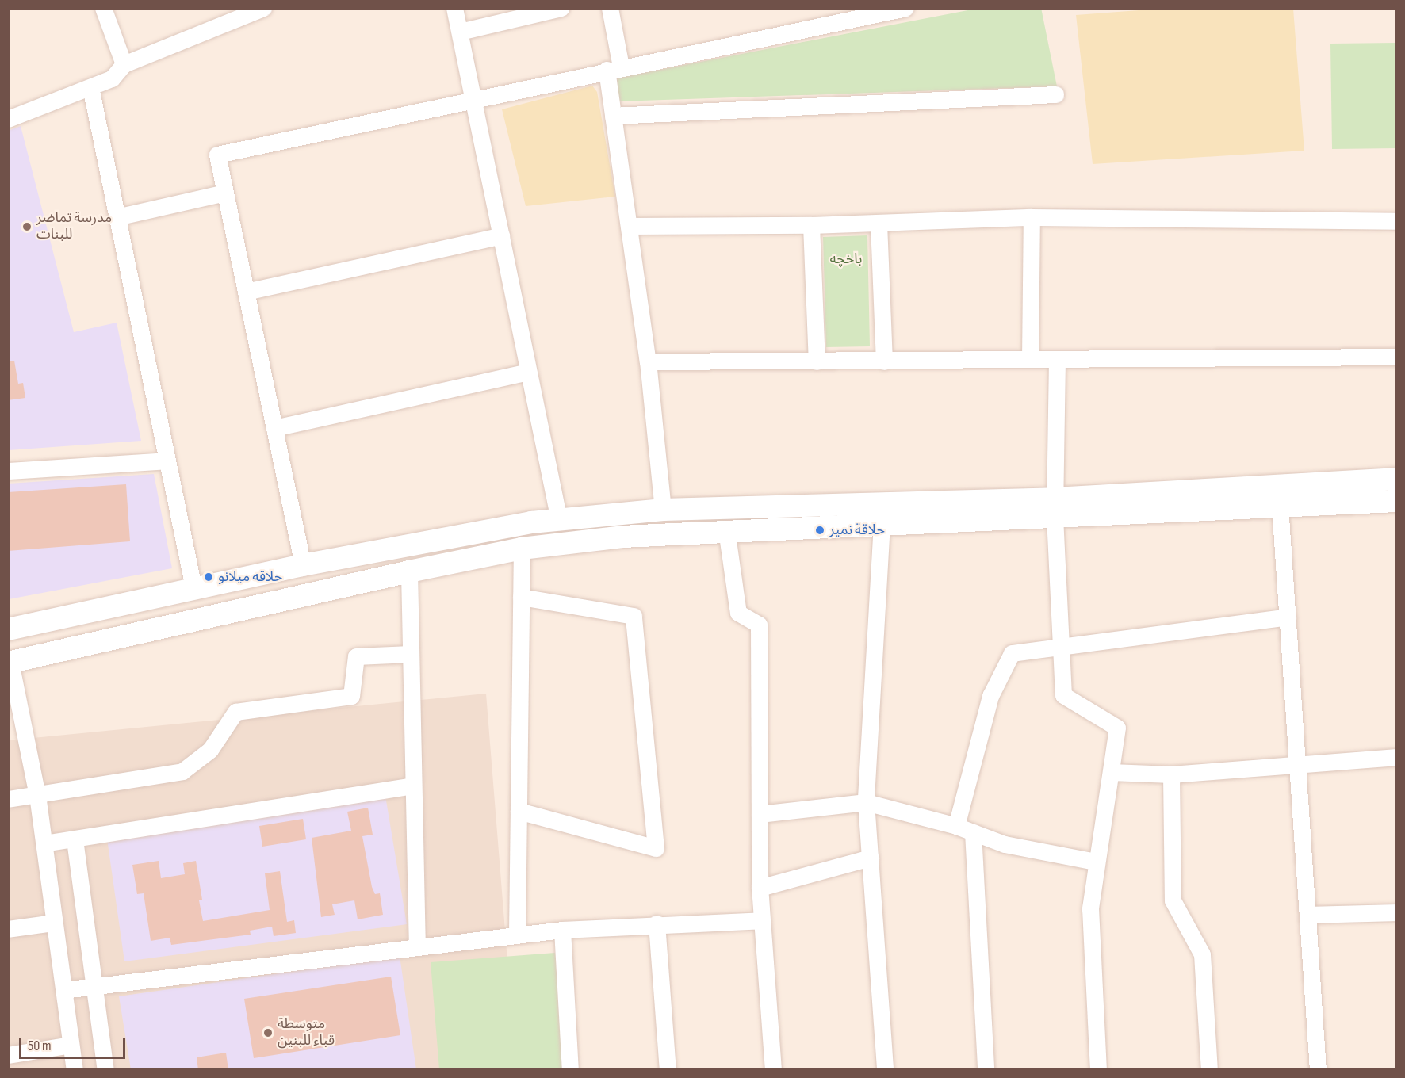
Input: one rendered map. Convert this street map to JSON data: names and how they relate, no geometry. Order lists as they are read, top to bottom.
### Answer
{
  "parks": ["باخچە"],
  "places": [
    "مدرسة تماضر للبنات",
    "حلاقة نمير",
    "حلاقه ميلانو",
    "متوسطة قباء للبنين"
  ],
  "scale_bar": "50 m"
}
